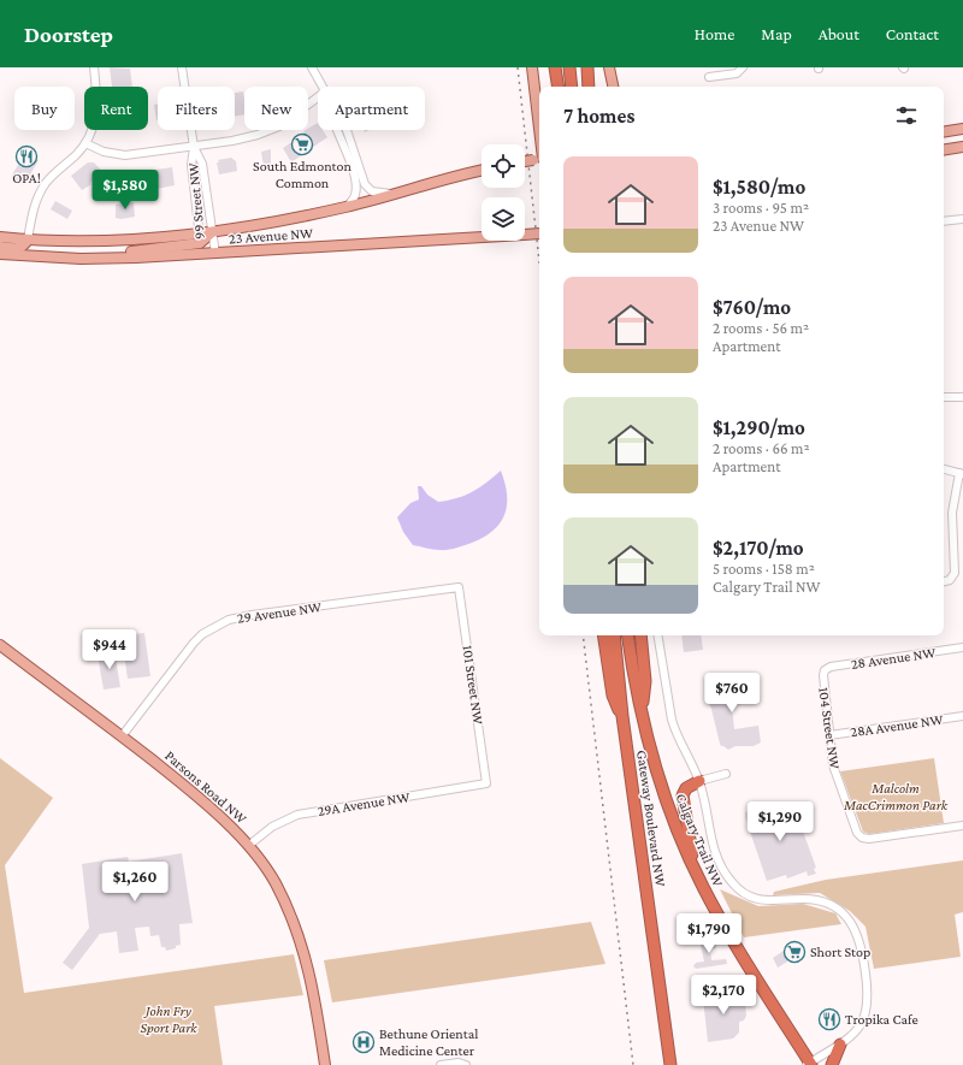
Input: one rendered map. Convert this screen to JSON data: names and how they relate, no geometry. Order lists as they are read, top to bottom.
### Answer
{
  "streets": {
    "highway": ["Gateway Boulevard NW", "Calgary Trail NW"],
    "main road": ["23 Avenue NW", "Parsons Road NW"],
    "street": [
      "99 Street NW",
      "29 Avenue NW",
      "28 Avenue NW",
      "101 Street NW",
      "28A Avenue NW",
      "104 Street NW",
      "29A Avenue NW"
    ]
  },
  "crossings": [
    ["99 Street NW", "23 Avenue NW"],
    ["29 Avenue NW", "101 Street NW"],
    ["29 Avenue NW", "Parsons Road NW"],
    ["28 Avenue NW", "104 Street NW"],
    ["101 Street NW", "29A Avenue NW"],
    ["28A Avenue NW", "104 Street NW"],
    ["Parsons Road NW", "29A Avenue NW"]
  ],
  "parks": ["Malcolm MacCrimmon Park", "John Fry Sport Park"],
  "places": {
    "supermarket": ["South Edmonton Common", "Short Stop"],
    "restaurant": ["OPA!", "Tropika Cafe"],
    "hospital": ["Bethune Oriental Medicine Center"]
  },
  "page": {
    "header": "Doorstep",
    "nav": [
      "Home",
      "Map",
      "About",
      "Contact"
    ],
    "chip": [
      "Buy",
      "Rent",
      "Filters",
      "New",
      "Apartment"
    ],
    "heading": "7 homes",
    "list": [
      {
        "name": "$1,580/mo",
        "note": "3 rooms · 95 m² · 23 Avenue NW"
      },
      {
        "name": "$760/mo",
        "note": "2 rooms · 56 m² · Apartment"
      },
      {
        "name": "$1,290/mo",
        "note": "2 rooms · 66 m² · Apartment"
      },
      {
        "name": "$2,170/mo",
        "note": "5 rooms · 158 m² · Calgary Trail NW"
      }
    ],
    "price": [
      "$1,580",
      "$944",
      "$760",
      "$1,290",
      "$1,260",
      "$1,790",
      "$2,170"
    ]
  }
}
